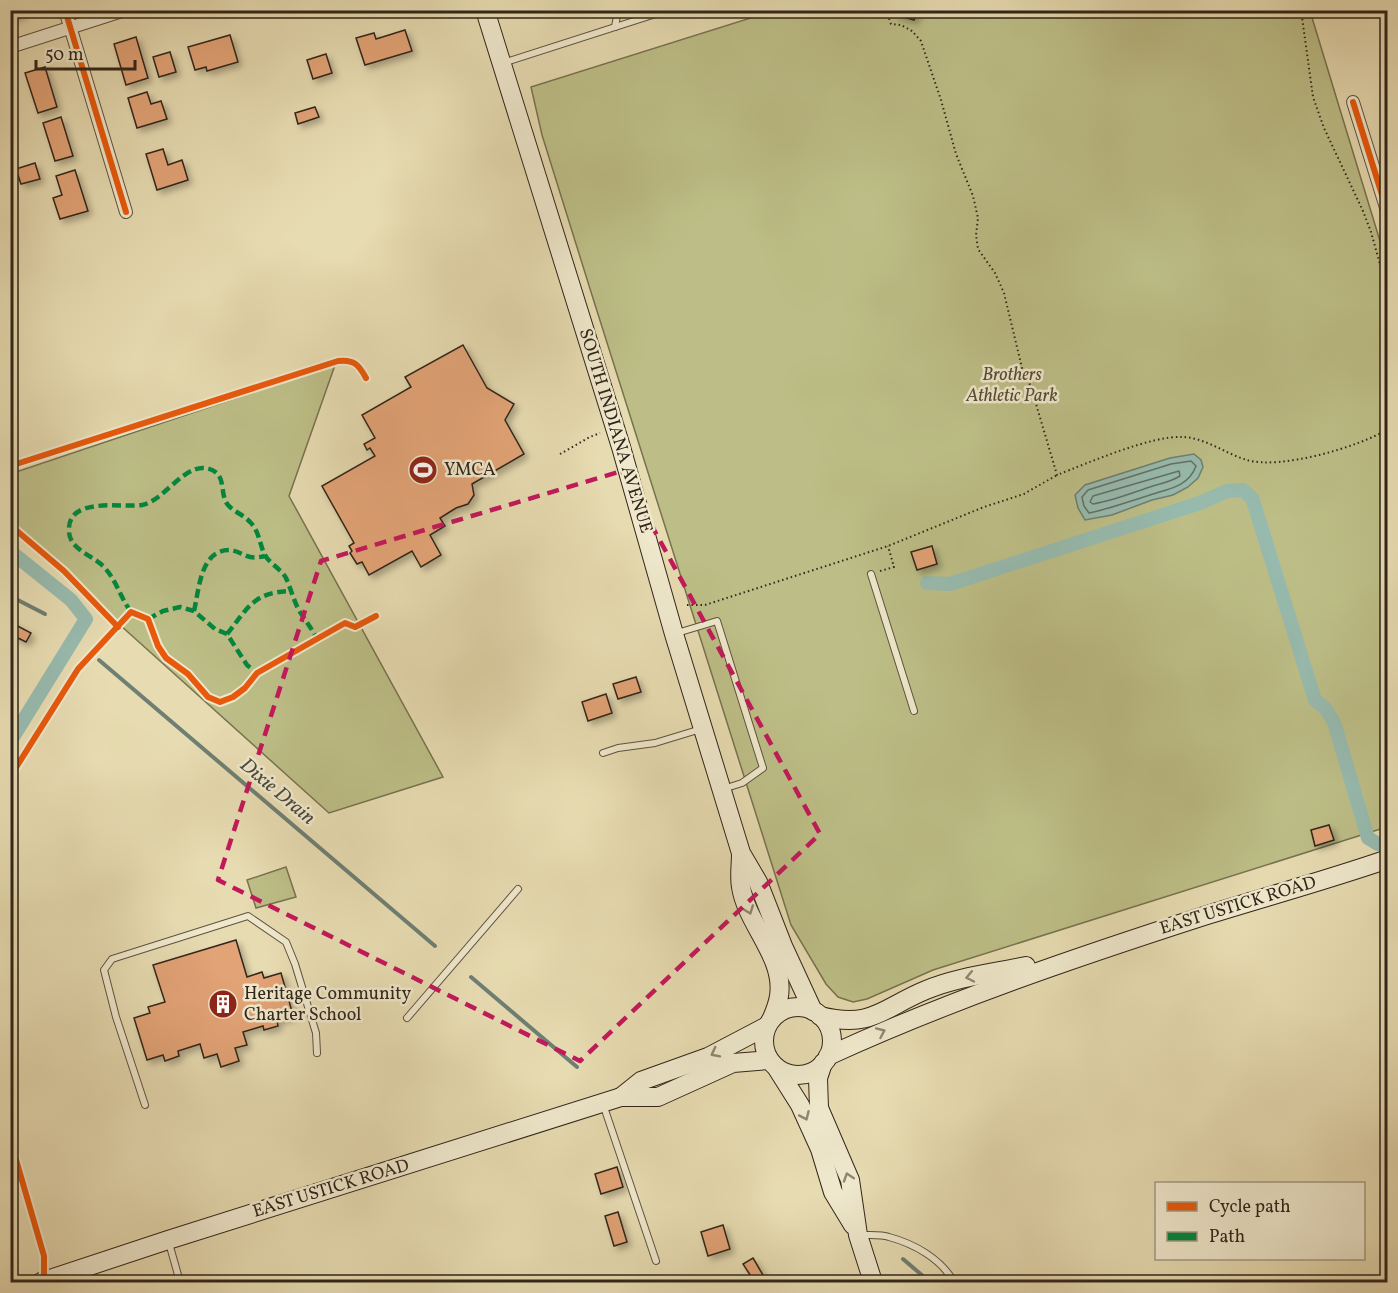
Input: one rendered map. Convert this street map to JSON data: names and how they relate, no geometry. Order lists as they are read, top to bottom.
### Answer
{
  "streets": {
    "main road": ["SOUTH INDIANA AVENUE", "EAST USTICK ROAD"]
  },
  "crossings": [
    ["SOUTH INDIANA AVENUE", "EAST USTICK ROAD"]
  ],
  "water": ["Dixie Drain"],
  "parks": ["Brothers Athletic Park"],
  "places": {
    "sports": ["YMCA"],
    "building": ["Heritage Community Charter School"]
  },
  "legend": ["Cycle path", "Path"],
  "scale_bar": "50 m"
}
